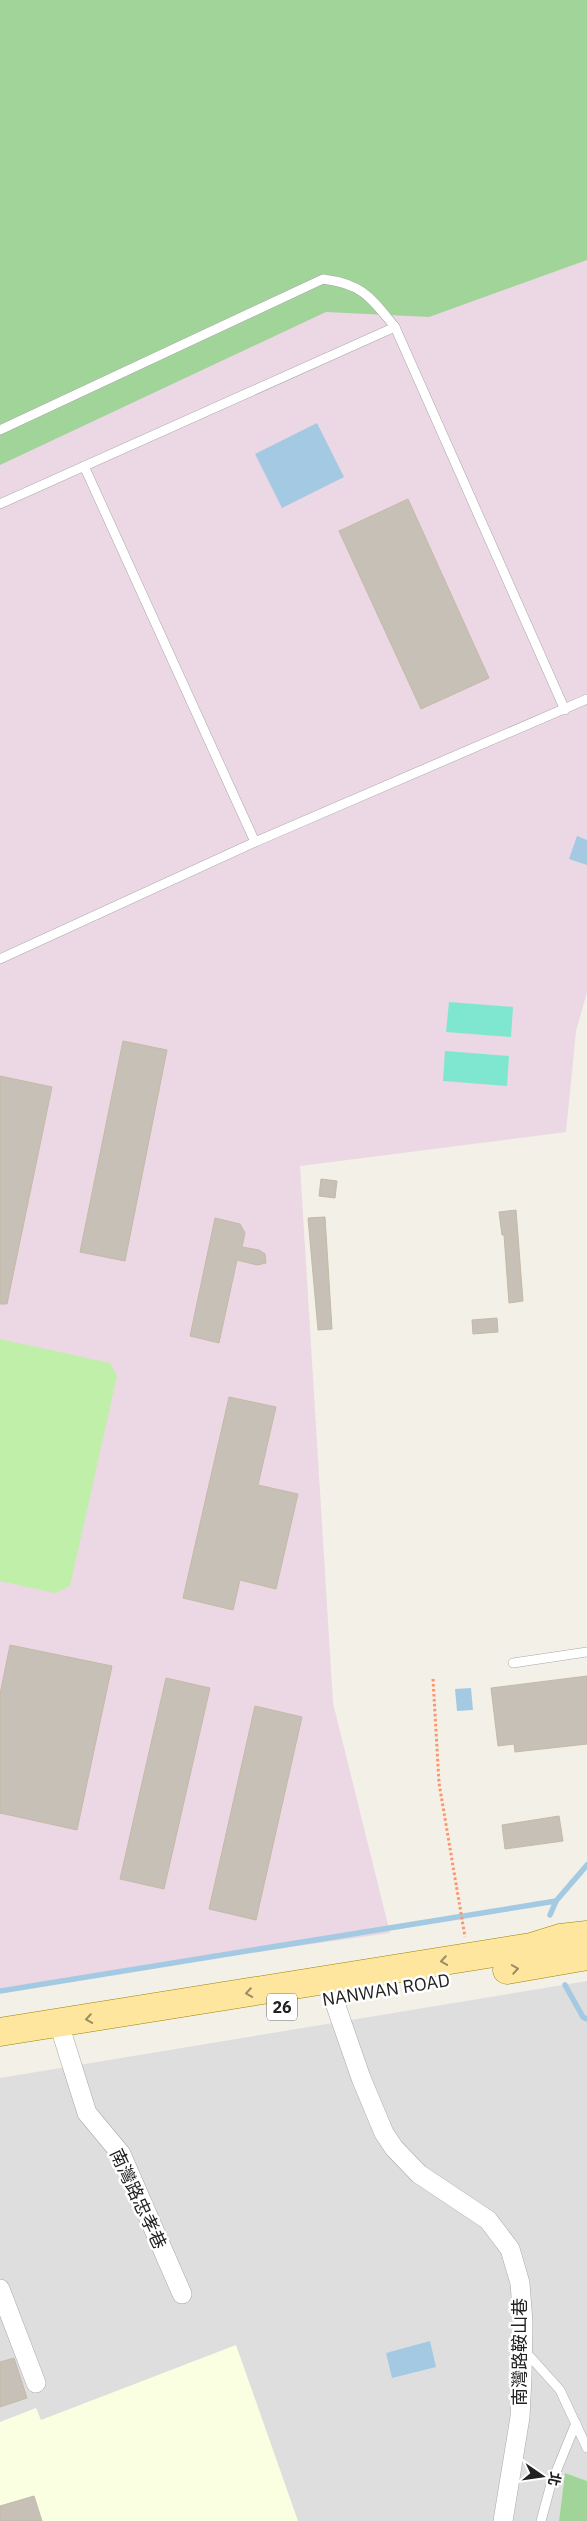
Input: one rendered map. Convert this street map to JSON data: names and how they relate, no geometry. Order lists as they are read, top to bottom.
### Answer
{
  "streets": {
    "main road": ["NANWAN ROAD", "26"],
    "street": ["南灣路忠孝巷", "南灣路鞍山巷"]
  },
  "crossings": [
    ["NANWAN ROAD", "26"],
    ["NANWAN ROAD", "南灣路忠孝巷"],
    ["NANWAN ROAD", "南灣路鞍山巷"]
  ],
  "north": "right"
}
